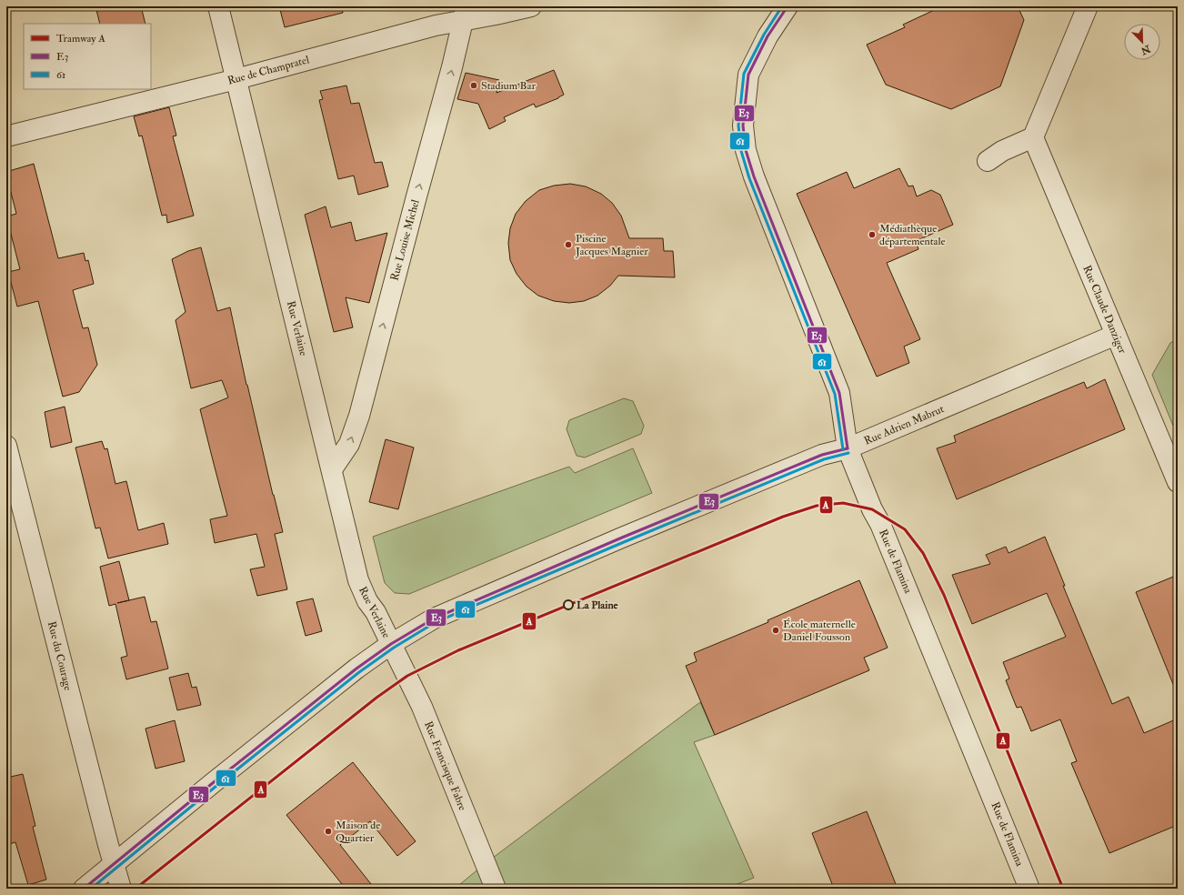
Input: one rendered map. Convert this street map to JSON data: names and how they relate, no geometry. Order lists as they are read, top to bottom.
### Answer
{
  "streets": {
    "street": [
      "Rue de Champratel",
      "Rue Louise Michel",
      "Rue Claude Danziger",
      "Rue Verlaine",
      "Rue Adrien Mabrut",
      "Rue de Flamina",
      "Rue du Courage",
      "Rue Francisque Fabre"
    ]
  },
  "crossings": [
    ["Rue de Champratel", "Rue Louise Michel"],
    ["Rue de Champratel", "Rue Verlaine"],
    ["Rue Louise Michel", "Rue Verlaine"],
    ["Rue Claude Danziger", "Rue Adrien Mabrut"],
    ["Rue Verlaine", "Rue Adrien Mabrut"],
    ["Rue Verlaine", "Rue Francisque Fabre"],
    ["Rue Adrien Mabrut", "Rue de Flamina"],
    ["Rue Adrien Mabrut", "Rue du Courage"],
    ["Rue Adrien Mabrut", "Rue Francisque Fabre"]
  ],
  "one_way": ["Rue Louise Michel"],
  "places": [
    "Stadium Bar",
    "Médiathèque départementale",
    "Piscine Jacques Magnier",
    "La Plaine",
    "École maternelle Daniel Fousson",
    "Maison de Quartier"
  ],
  "lines": ["transit line E3", "transit line 61", "tram line A"],
  "legend": ["Tramway A", "E3", "61"],
  "north": "bottom right"
}
